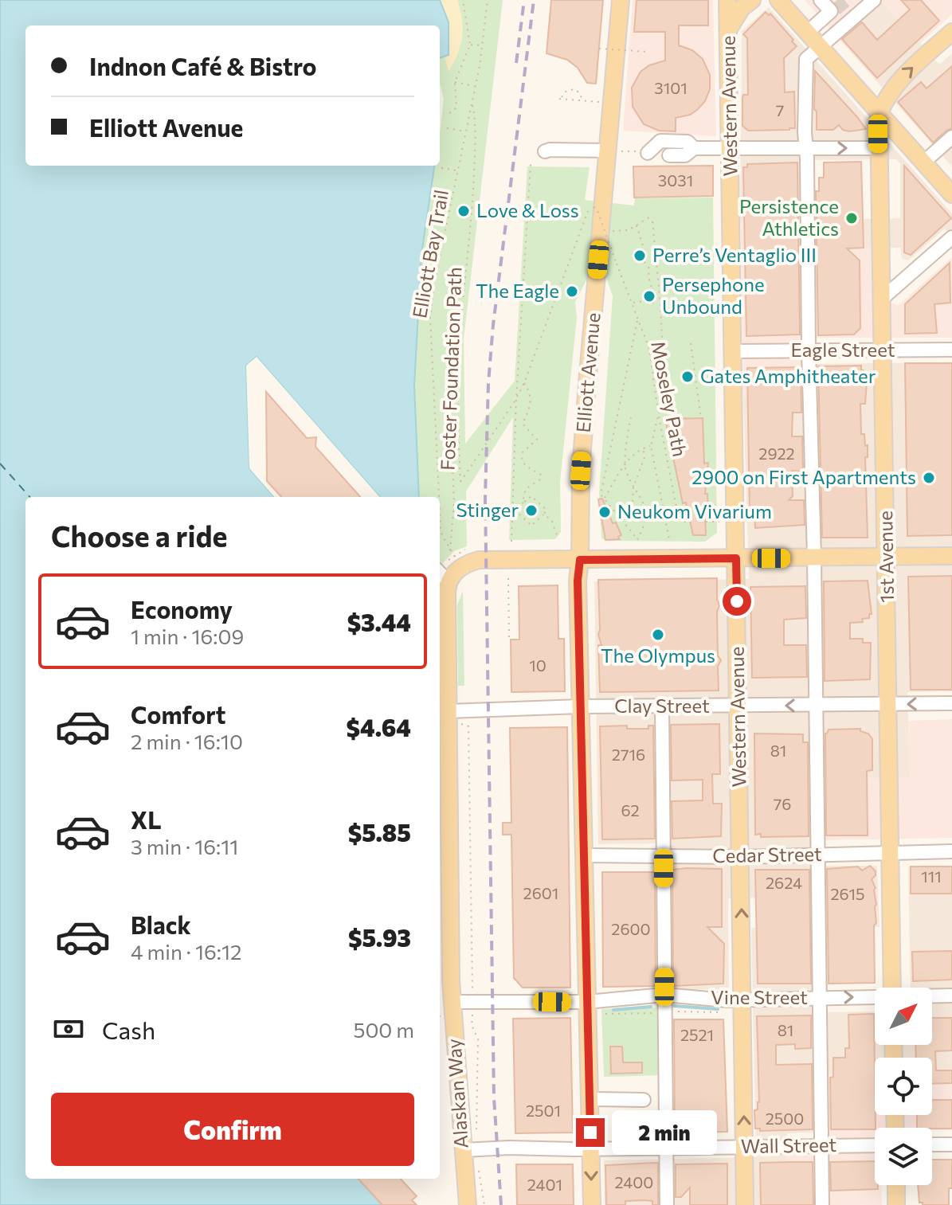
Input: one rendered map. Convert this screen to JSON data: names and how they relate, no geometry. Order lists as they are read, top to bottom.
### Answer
{
  "streets": {
    "main road": [
      "Western Avenue",
      "Elliott Avenue",
      "1st Avenue",
      "Alaskan Way"
    ],
    "street": [
      "Eagle Street",
      "Clay Street",
      "Cedar Street",
      "Vine Street",
      "Wall Street"
    ],
    "path": ["Elliott Bay Trail", "Foster Foundation Path", "Moseley Path"]
  },
  "crossings": [
    ["Western Avenue", "Eagle Street"],
    ["Western Avenue", "Clay Street"],
    ["Western Avenue", "Cedar Street"],
    ["Western Avenue", "Vine Street"],
    ["Western Avenue", "Wall Street"],
    ["Elliott Bay Trail", "Foster Foundation Path"],
    ["Eagle Street", "1st Avenue"],
    ["Elliott Avenue", "Clay Street"],
    ["Elliott Avenue", "Cedar Street"],
    ["Elliott Avenue", "Vine Street"],
    ["Elliott Avenue", "Wall Street"],
    ["1st Avenue", "Clay Street"],
    ["1st Avenue", "Cedar Street"],
    ["Clay Street", "Alaskan Way"],
    ["Vine Street", "Alaskan Way"],
    ["Alaskan Way", "Wall Street"]
  ],
  "places": [
    "Love & Loss",
    "Persistence Athletics",
    "Perre’s Ventaglio III",
    "The Eagle",
    "Persephone Unbound",
    "Gates Amphitheater",
    "2900 on First Apartments",
    "Stinger",
    "Neukom Vivarium",
    "The Olympus"
  ],
  "house_numbers": [
    "3101",
    "7",
    "3031",
    "2922",
    "10",
    "81",
    "2716",
    "76",
    "62",
    "111",
    "2624",
    "2601",
    "2615",
    "2600",
    "81",
    "2521",
    "2501",
    "2500",
    "2400",
    "2401"
  ],
  "north": "top right",
  "page": {
    "banner": ["Indnon Café & Bistro", "Elliott Avenue"],
    "heading": "Choose a ride",
    "list": [
      {
        "name": "Economy",
        "note": "1 min · 16:09",
        "value": "$3.44"
      },
      {
        "name": "Comfort",
        "note": "2 min · 16:10",
        "value": "$4.64"
      },
      {
        "name": "XL",
        "note": "3 min · 16:11",
        "value": "$5.85"
      },
      {
        "name": "Black",
        "note": "4 min · 16:12",
        "value": "$5.93"
      }
    ],
    "pay": ["Cash", "500 m"],
    "buttons": "Confirm",
    "bubble": "2 min"
  }
}
